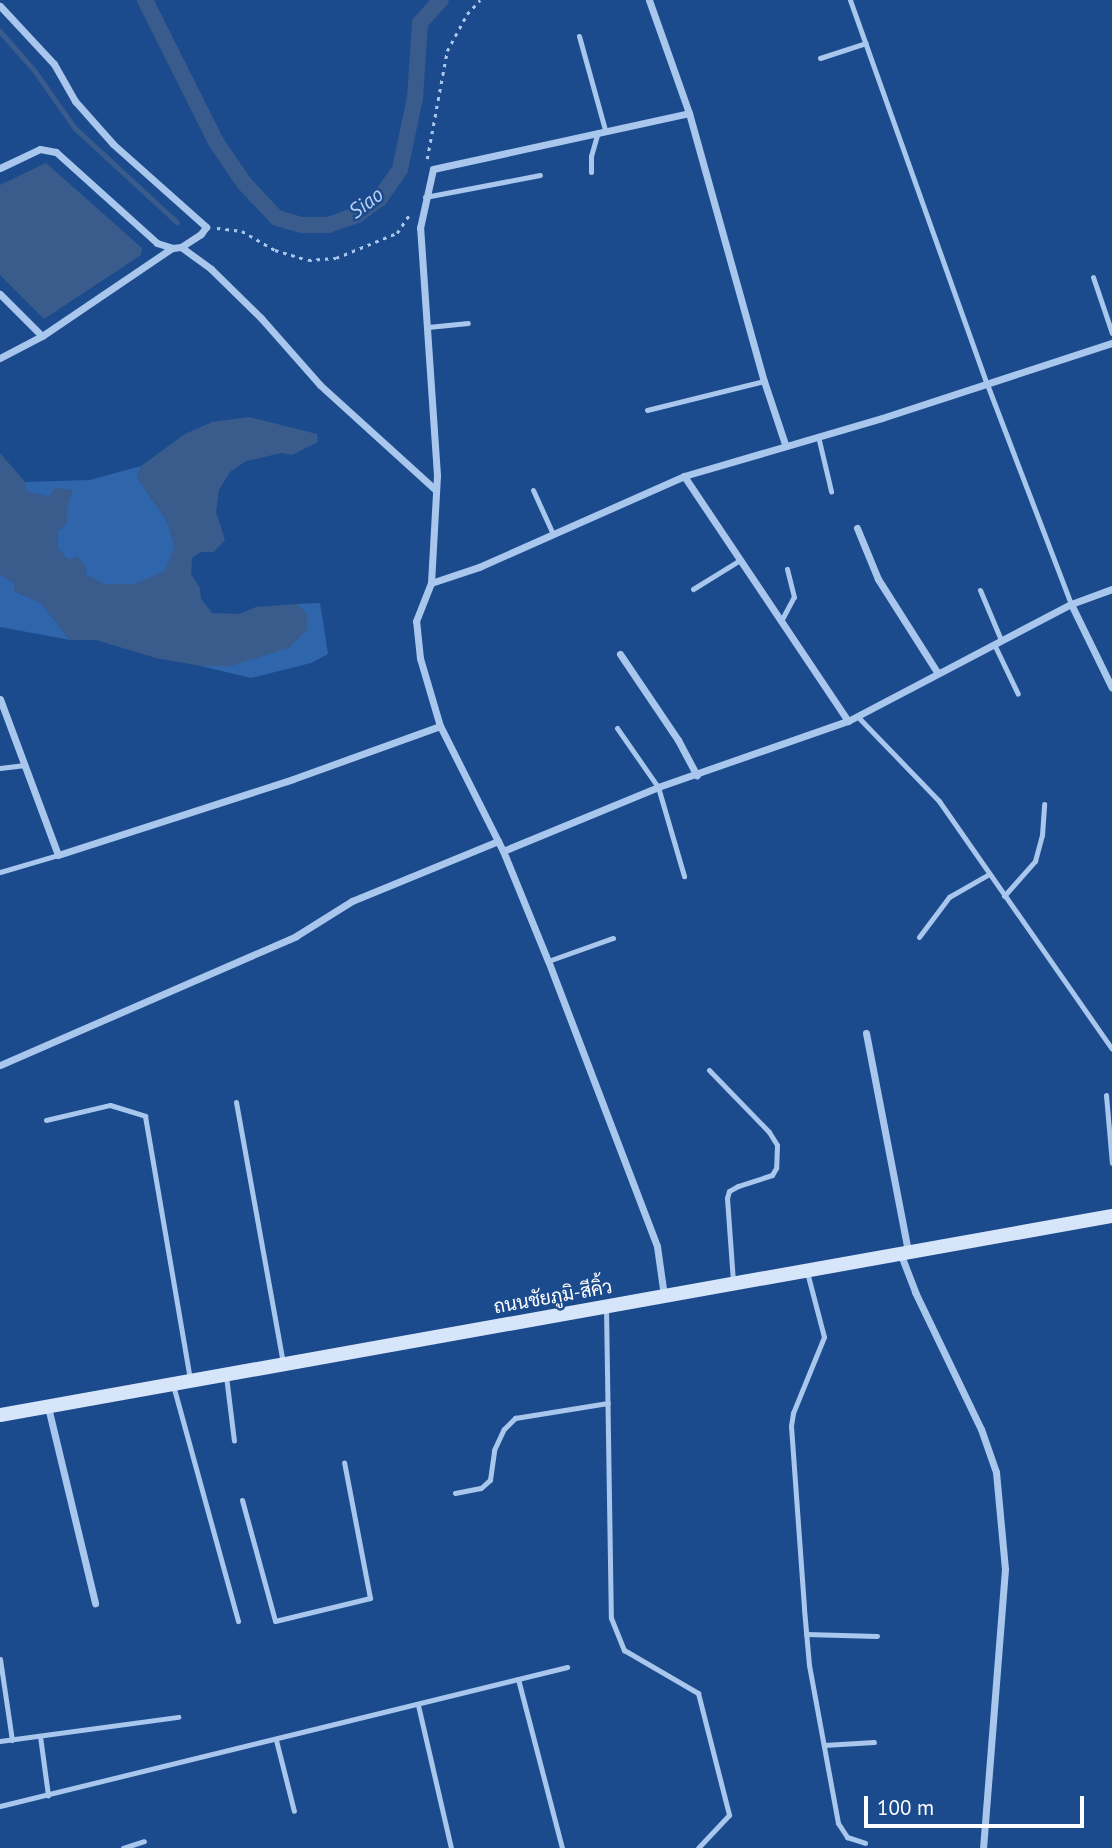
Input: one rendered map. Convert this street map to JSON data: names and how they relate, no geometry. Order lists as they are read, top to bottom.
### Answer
{
  "streets": {
    "main road": ["ถนนชัยภูมิ-สีคิ้ว"]
  },
  "water": ["Siao"],
  "scale_bar": "100 m"
}
